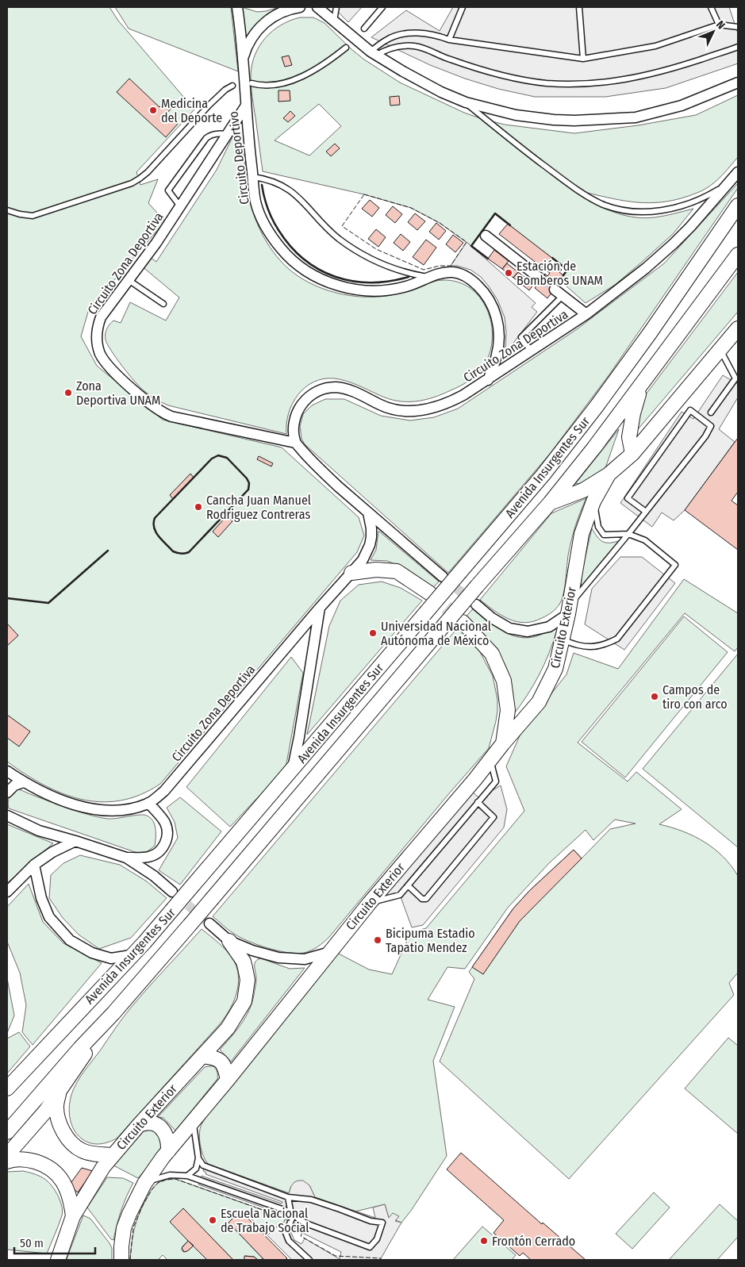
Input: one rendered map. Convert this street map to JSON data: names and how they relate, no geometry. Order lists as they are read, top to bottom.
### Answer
{
  "streets": {
    "main road": ["Avenida Insurgentes Sur", "Circuito Exterior"],
    "street": ["Circuito Deportivo", "Circuito Zona Deportiva"]
  },
  "crossings": [
    ["Circuito Deportivo", "Circuito Zona Deportiva"]
  ],
  "places": [
    "Medicina del Deporte",
    "Estación de Bomberos UNAM",
    "Zona Deportiva UNAM",
    "Cancha Juan Manuel Rodriguez Contreras",
    "Universidad Nacional Autónoma de México",
    "Campos de tiro con arco",
    "Bicipuma Estadio Tapatio Mendez",
    "Escuela Nacional de Trabajo Social",
    "Frontón Cerrado"
  ],
  "scale_bar": "50 m",
  "north": "top right"
}
